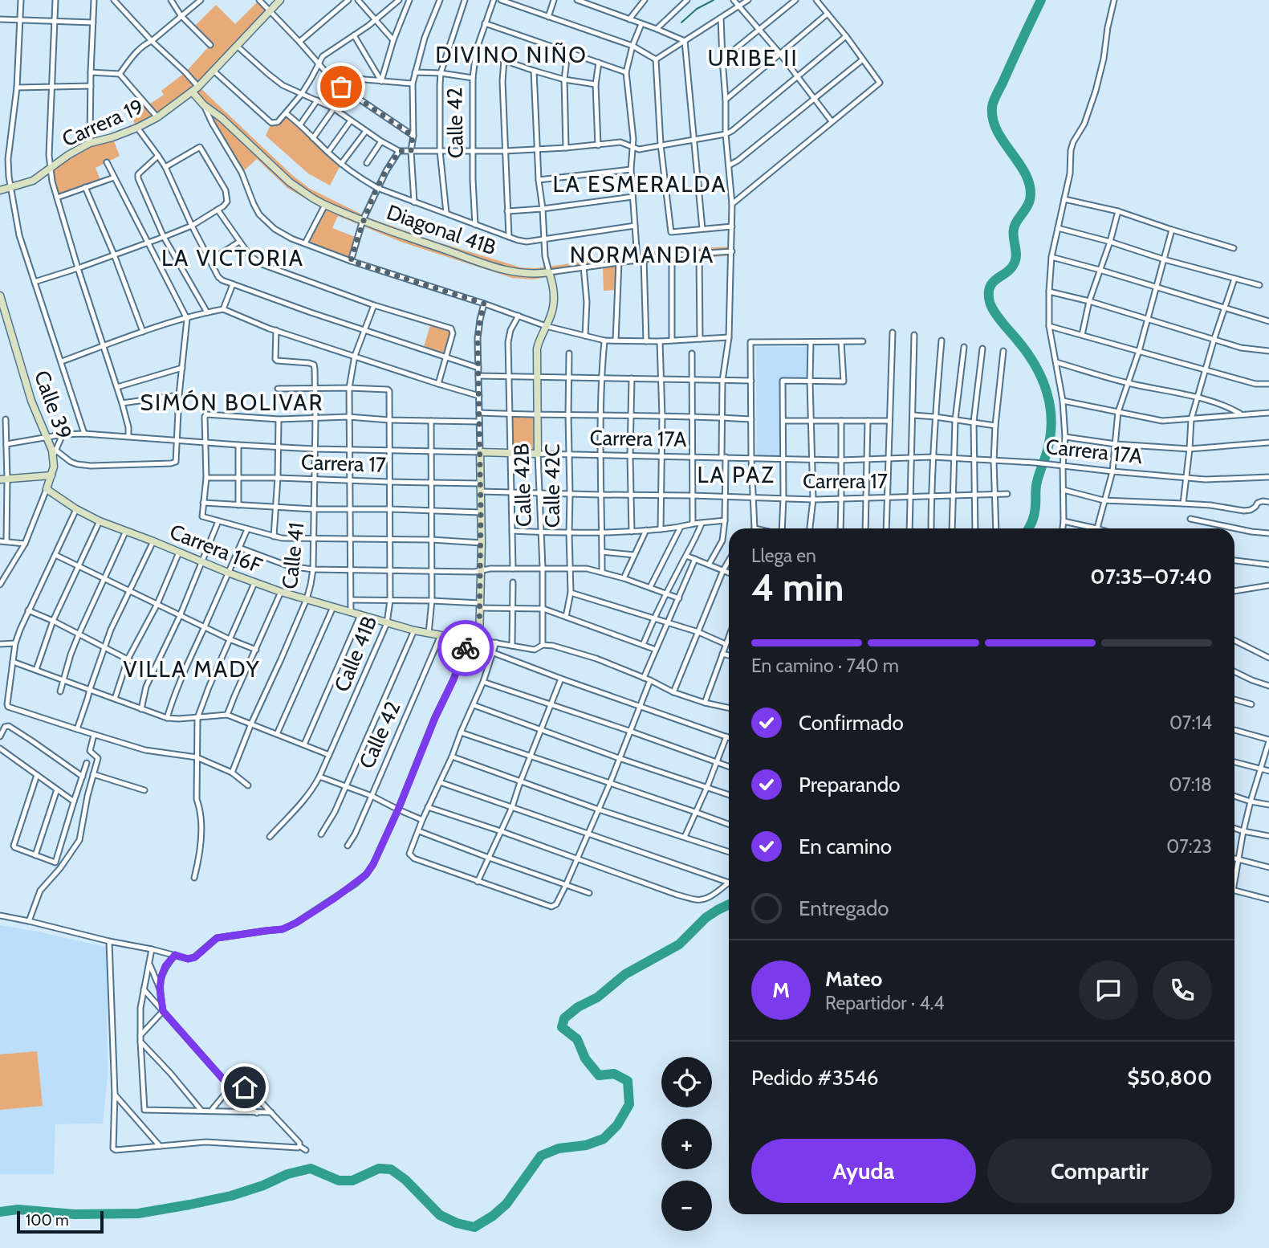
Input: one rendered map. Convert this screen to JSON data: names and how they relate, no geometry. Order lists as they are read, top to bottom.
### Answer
{
  "streets": {
    "street": [
      "Carrera 19",
      "Calle 42",
      "Diagonal 41B",
      "Calle 39",
      "Carrera 17A",
      "Carrera 17",
      "Calle 42B",
      "Calle 42C",
      "Carrera 16F",
      "Calle 41",
      "Calle 41B"
    ]
  },
  "crossings": [
    ["Carrera 19", "Calle 42"],
    ["Calle 42", "Carrera 16F"],
    ["Calle 39", "Carrera 17A"],
    ["Calle 39", "Carrera 16F"],
    ["Carrera 17A", "Calle 42B"],
    ["Carrera 17A", "Calle 42C"],
    ["Carrera 17A", "Calle 41"],
    ["Carrera 17A", "Calle 41B"],
    ["Carrera 17", "Calle 42B"],
    ["Carrera 17", "Calle 42C"],
    ["Carrera 17", "Calle 41"],
    ["Carrera 17", "Calle 41B"],
    ["Carrera 16F", "Calle 41"],
    ["Carrera 16F", "Calle 41B"]
  ],
  "districts": [
    "DIVINO NIÑO",
    "URIBE II",
    "LA ESMERALDA",
    "NORMANDIA",
    "LA VICTORIA",
    "SIMÓN BOLIVAR",
    "LA PAZ",
    "VILLA MADY"
  ],
  "scale_bar": "100 m",
  "page": {
    "heading": ["4 min", "Llega en", "07:35–07:40"],
    "panel": [
      "Mateo",
      "Repartidor · 4.4",
      "Pedido #3546",
      "$50,800"
    ],
    "bar": "En camino · 740 m",
    "list": [
      ["Confirmado", "07:14"],
      ["Preparando", "07:18"],
      ["En camino", "07:23"],
      "Entregado"
    ],
    "round": "M",
    "map_buttons": ["+", "−"],
    "buttons": ["Ayuda", "Compartir"],
    "scale": "100 m"
  }
}
